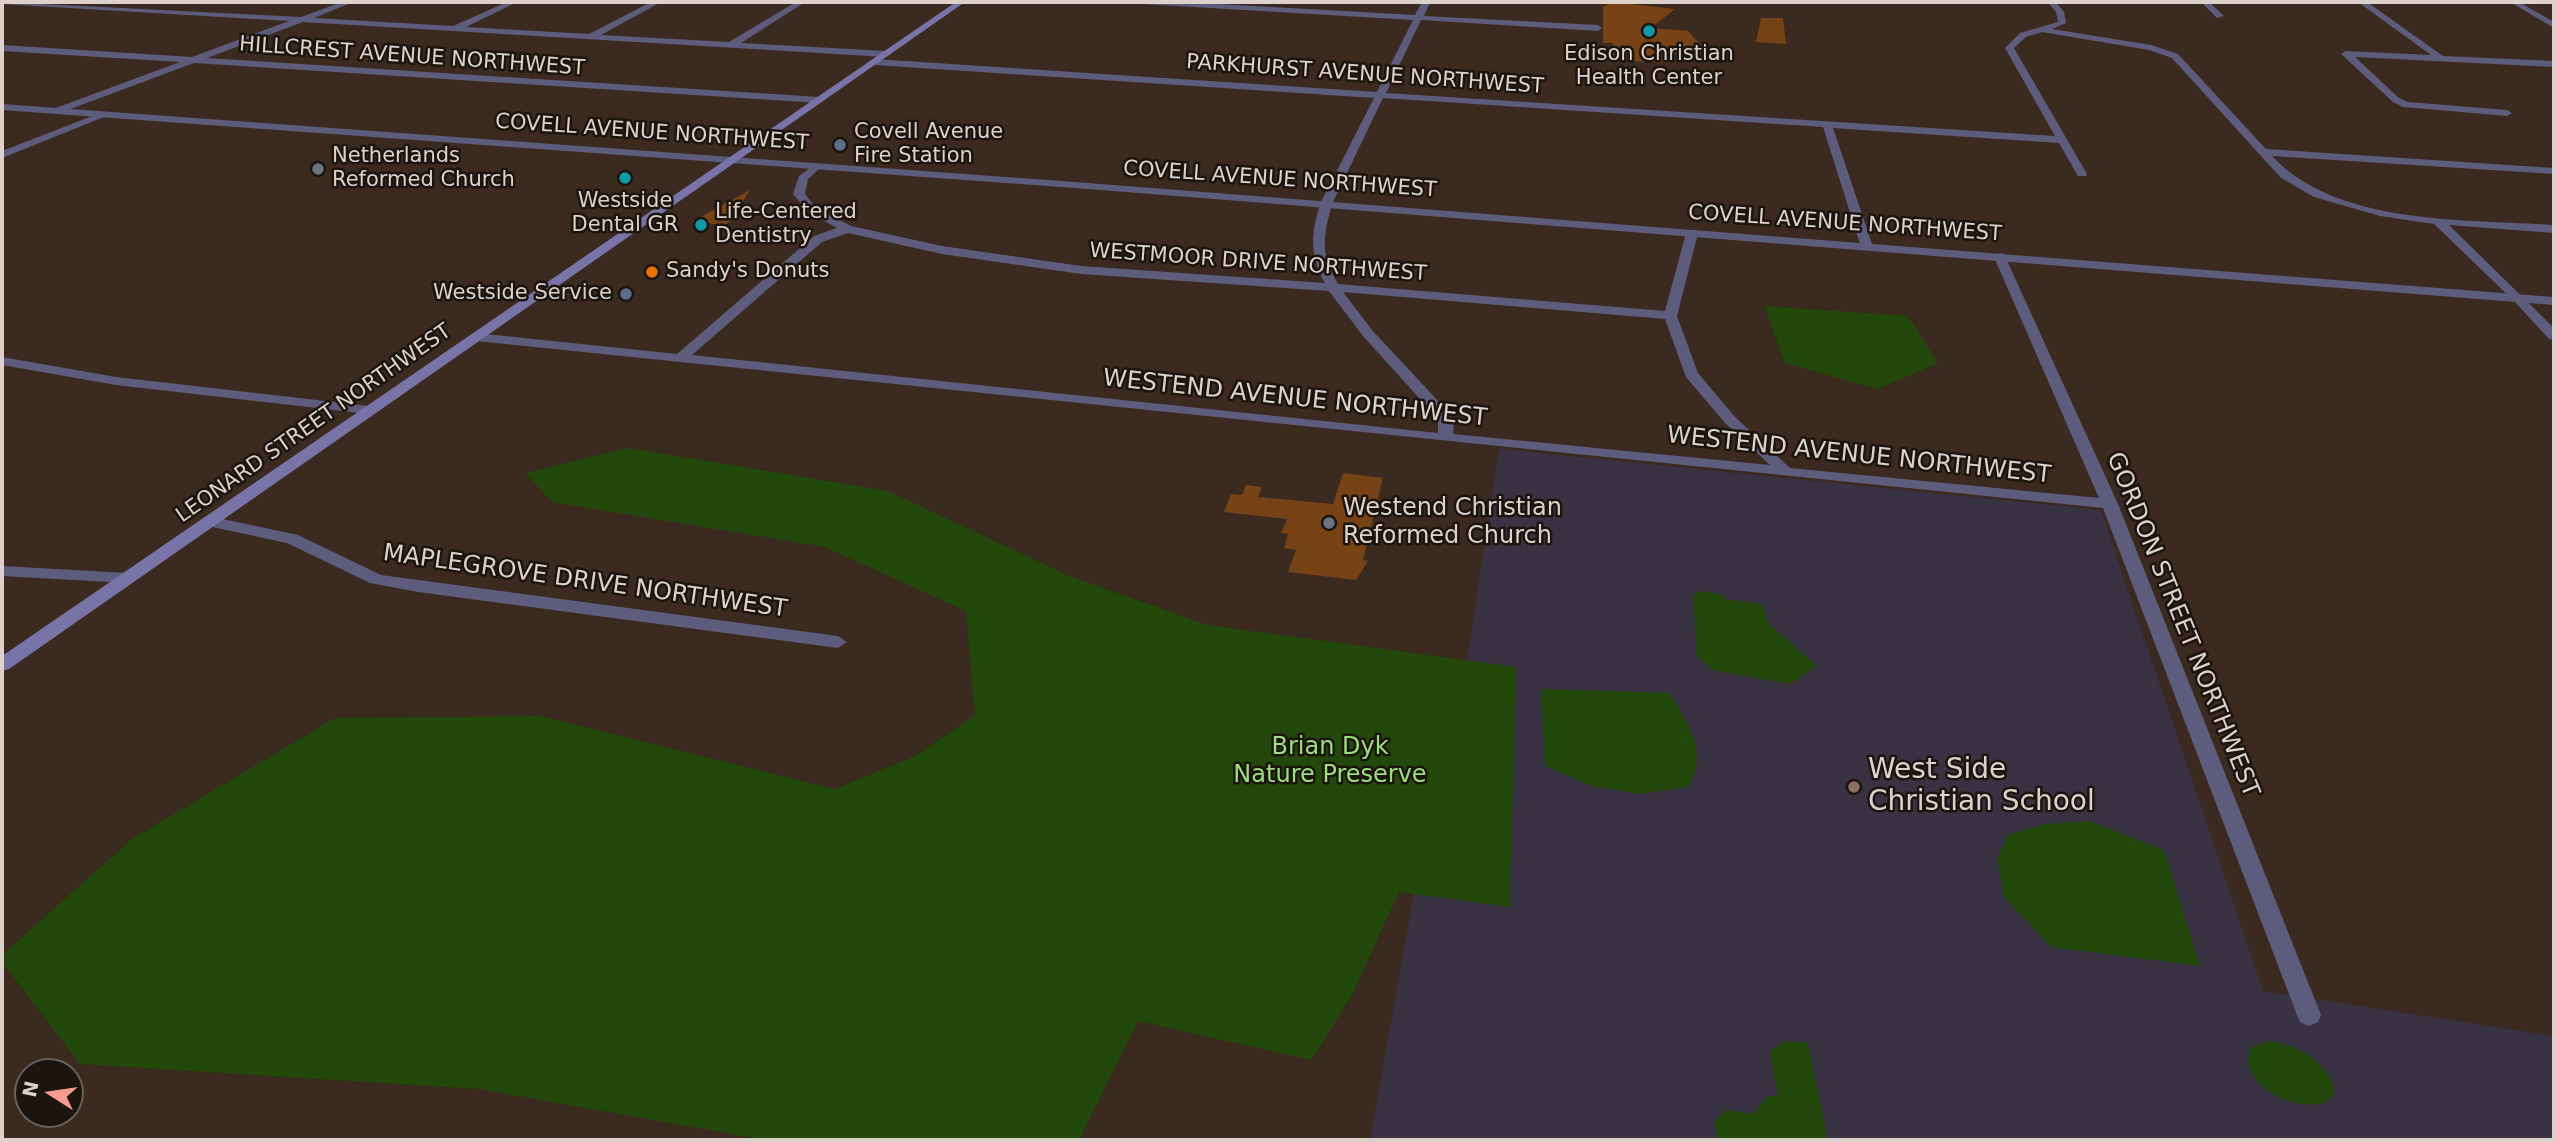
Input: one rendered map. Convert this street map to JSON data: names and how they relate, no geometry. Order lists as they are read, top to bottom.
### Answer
{
  "streets": {
    "main road": ["LEONARD STREET NORTHWEST"],
    "street": [
      "HILLCREST AVENUE NORTHWEST",
      "PARKHURST AVENUE NORTHWEST",
      "COVELL AVENUE NORTHWEST",
      "WESTMOOR DRIVE NORTHWEST",
      "WESTEND AVENUE NORTHWEST",
      "MAPLEGROVE DRIVE NORTHWEST",
      "GORDON STREET NORTHWEST"
    ]
  },
  "crossings": [
    ["HILLCREST AVENUE NORTHWEST", "LEONARD STREET NORTHWEST"],
    ["PARKHURST AVENUE NORTHWEST", "LEONARD STREET NORTHWEST"],
    ["COVELL AVENUE NORTHWEST", "WESTMOOR DRIVE NORTHWEST"],
    ["COVELL AVENUE NORTHWEST", "LEONARD STREET NORTHWEST"],
    ["COVELL AVENUE NORTHWEST", "GORDON STREET NORTHWEST"],
    ["WESTEND AVENUE NORTHWEST", "LEONARD STREET NORTHWEST"],
    ["WESTEND AVENUE NORTHWEST", "GORDON STREET NORTHWEST"],
    ["LEONARD STREET NORTHWEST", "MAPLEGROVE DRIVE NORTHWEST"]
  ],
  "parks": ["Brian Dyk Nature Preserve"],
  "places": [
    "Edison Christian Health Center",
    "Covell Avenue Fire Station",
    "Netherlands Reformed Church",
    "Westside Dental GR",
    "Life-Centered Dentistry",
    "Sandy's Donuts",
    "Westside Service",
    "Westend Christian Reformed Church",
    "West Side Christian School"
  ],
  "north": "left"
}
